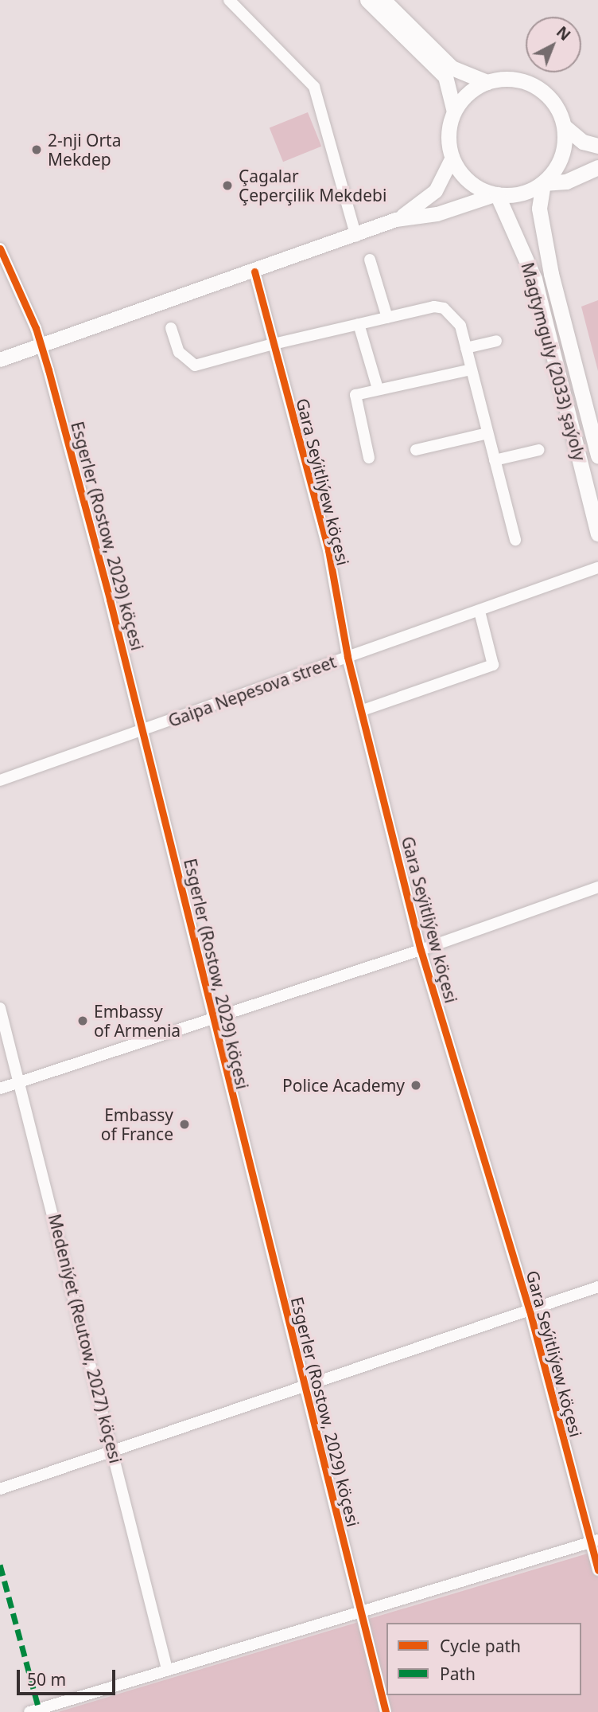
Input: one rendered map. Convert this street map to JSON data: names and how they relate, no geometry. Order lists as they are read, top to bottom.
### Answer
{
  "streets": {
    "main road": ["Magtymguly (2033) şaýoly"],
    "street": [
      "Gara Seýitliýew köçesi",
      "Esgerler (Rostow, 2029) köçesi",
      "Gaipa Nepesova street",
      "Medeniýet (Reutow, 2027) köçesi"
    ]
  },
  "crossings": [
    ["Gara Seýitliýew köçesi", "Gaipa Nepesova street"],
    ["Esgerler (Rostow, 2029) köçesi", "Gaipa Nepesova street"]
  ],
  "places": [
    "2-nji Orta Mekdep",
    "Çagalar Çeperçilik Mekdebi",
    "Embassy of Armenia",
    "Police Academy",
    "Embassy of France"
  ],
  "legend": ["Cycle path", "Path"],
  "scale_bar": "50 m",
  "north": "top right"
}
